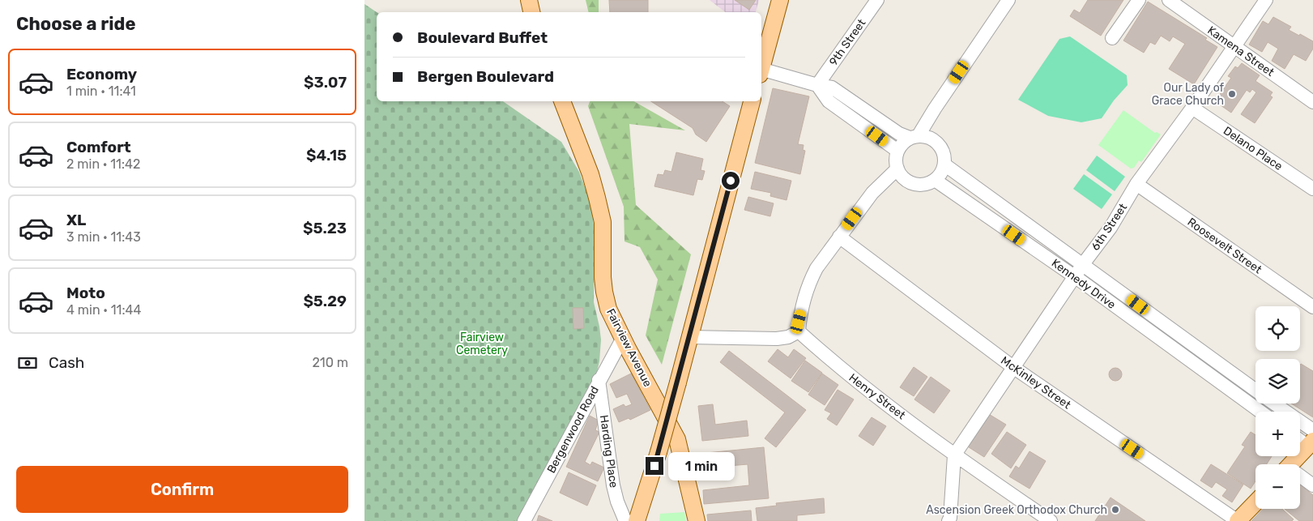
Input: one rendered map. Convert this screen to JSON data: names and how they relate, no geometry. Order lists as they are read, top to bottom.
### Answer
{
  "streets": {
    "main road": ["Fairview Avenue"],
    "street": [
      "9th Street",
      "Kamena Street",
      "Delano Place",
      "6th Street",
      "Roosevelt Street",
      "Kennedy Drive",
      "McKinley Street",
      "Henry Street",
      "Bergenwood Road",
      "Harding Place"
    ]
  },
  "crossings": [
    ["Kamena Street", "6th Street"],
    ["Delano Place", "6th Street"],
    ["6th Street", "Roosevelt Street"],
    ["6th Street", "Kennedy Drive"],
    ["6th Street", "McKinley Street"],
    ["6th Street", "Henry Street"],
    ["Fairview Avenue", "Bergenwood Road"],
    ["Bergenwood Road", "Harding Place"]
  ],
  "parks": ["Fairview Cemetery"],
  "places": ["Our Lady of Grace Church", "Ascension Greek Orthodox Church"],
  "page": {
    "heading": "Choose a ride",
    "banner": ["Boulevard Buffet", "Bergen Boulevard"],
    "list": [
      {
        "name": "Economy",
        "note": "1 min · 11:41",
        "value": "$3.07"
      },
      {
        "name": "Comfort",
        "note": "2 min · 11:42",
        "value": "$4.15"
      },
      {
        "name": "XL",
        "note": "3 min · 11:43",
        "value": "$5.23"
      },
      {
        "name": "Moto",
        "note": "4 min · 11:44",
        "value": "$5.29"
      }
    ],
    "map_buttons": ["+", "−"],
    "pay": ["Cash", "210 m"],
    "bubble": "1 min",
    "buttons": "Confirm"
  }
}
